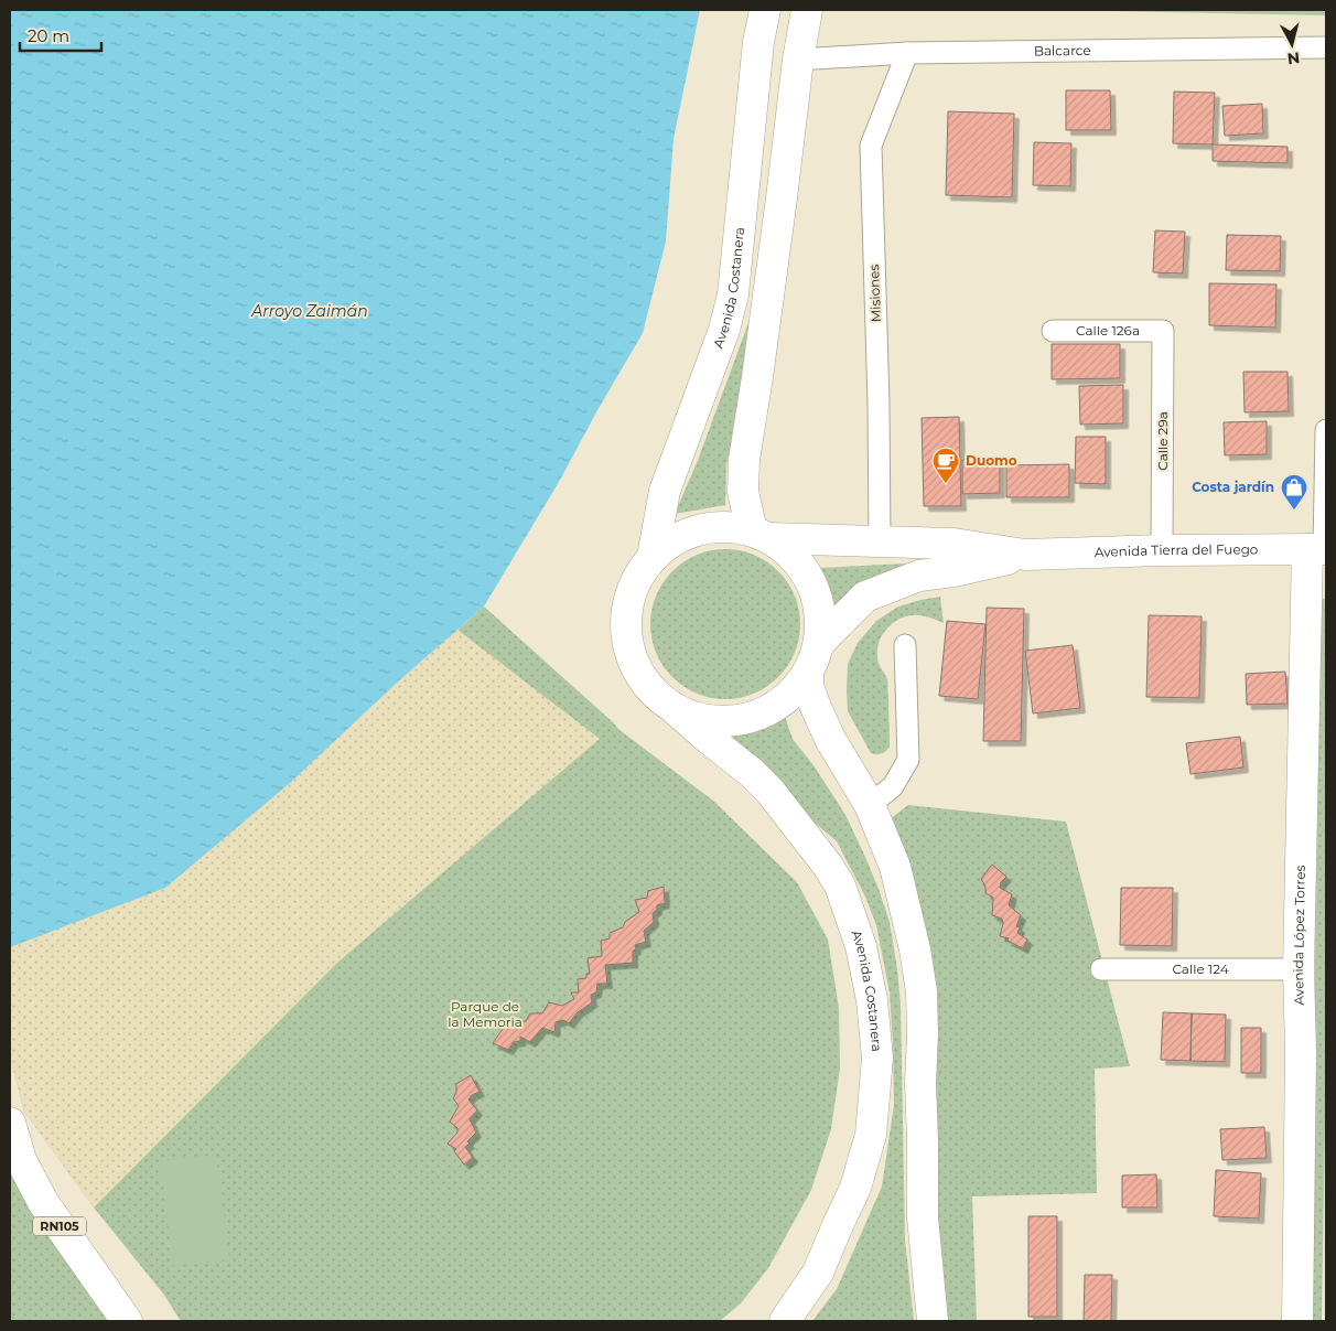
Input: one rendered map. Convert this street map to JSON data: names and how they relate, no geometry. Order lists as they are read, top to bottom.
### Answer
{
  "streets": {
    "main road": [
      "Avenida Costanera",
      "Avenida Tierra del Fuego",
      "Avenida López Torres",
      "RN105"
    ],
    "street": [
      "Balcarce",
      "Misiones",
      "Calle 126a",
      "Calle 29a",
      "Calle 124"
    ]
  },
  "crossings": [
    ["Balcarce", "Misiones"],
    ["Avenida Costanera", "Avenida Tierra del Fuego"],
    ["Misiones", "Avenida Tierra del Fuego"],
    ["Calle 126a", "Calle 29a"],
    ["Calle 29a", "Avenida Tierra del Fuego"],
    ["Avenida Tierra del Fuego", "Avenida López Torres"],
    ["Avenida López Torres", "Calle 124"]
  ],
  "water": ["Arroyo Zaimán"],
  "parks": ["Parque de la Memoria"],
  "places": {
    "cafe": ["Duomo"],
    "shop": ["Costa jardín"]
  },
  "scale_bar": "20 m",
  "north": "bottom"
}
